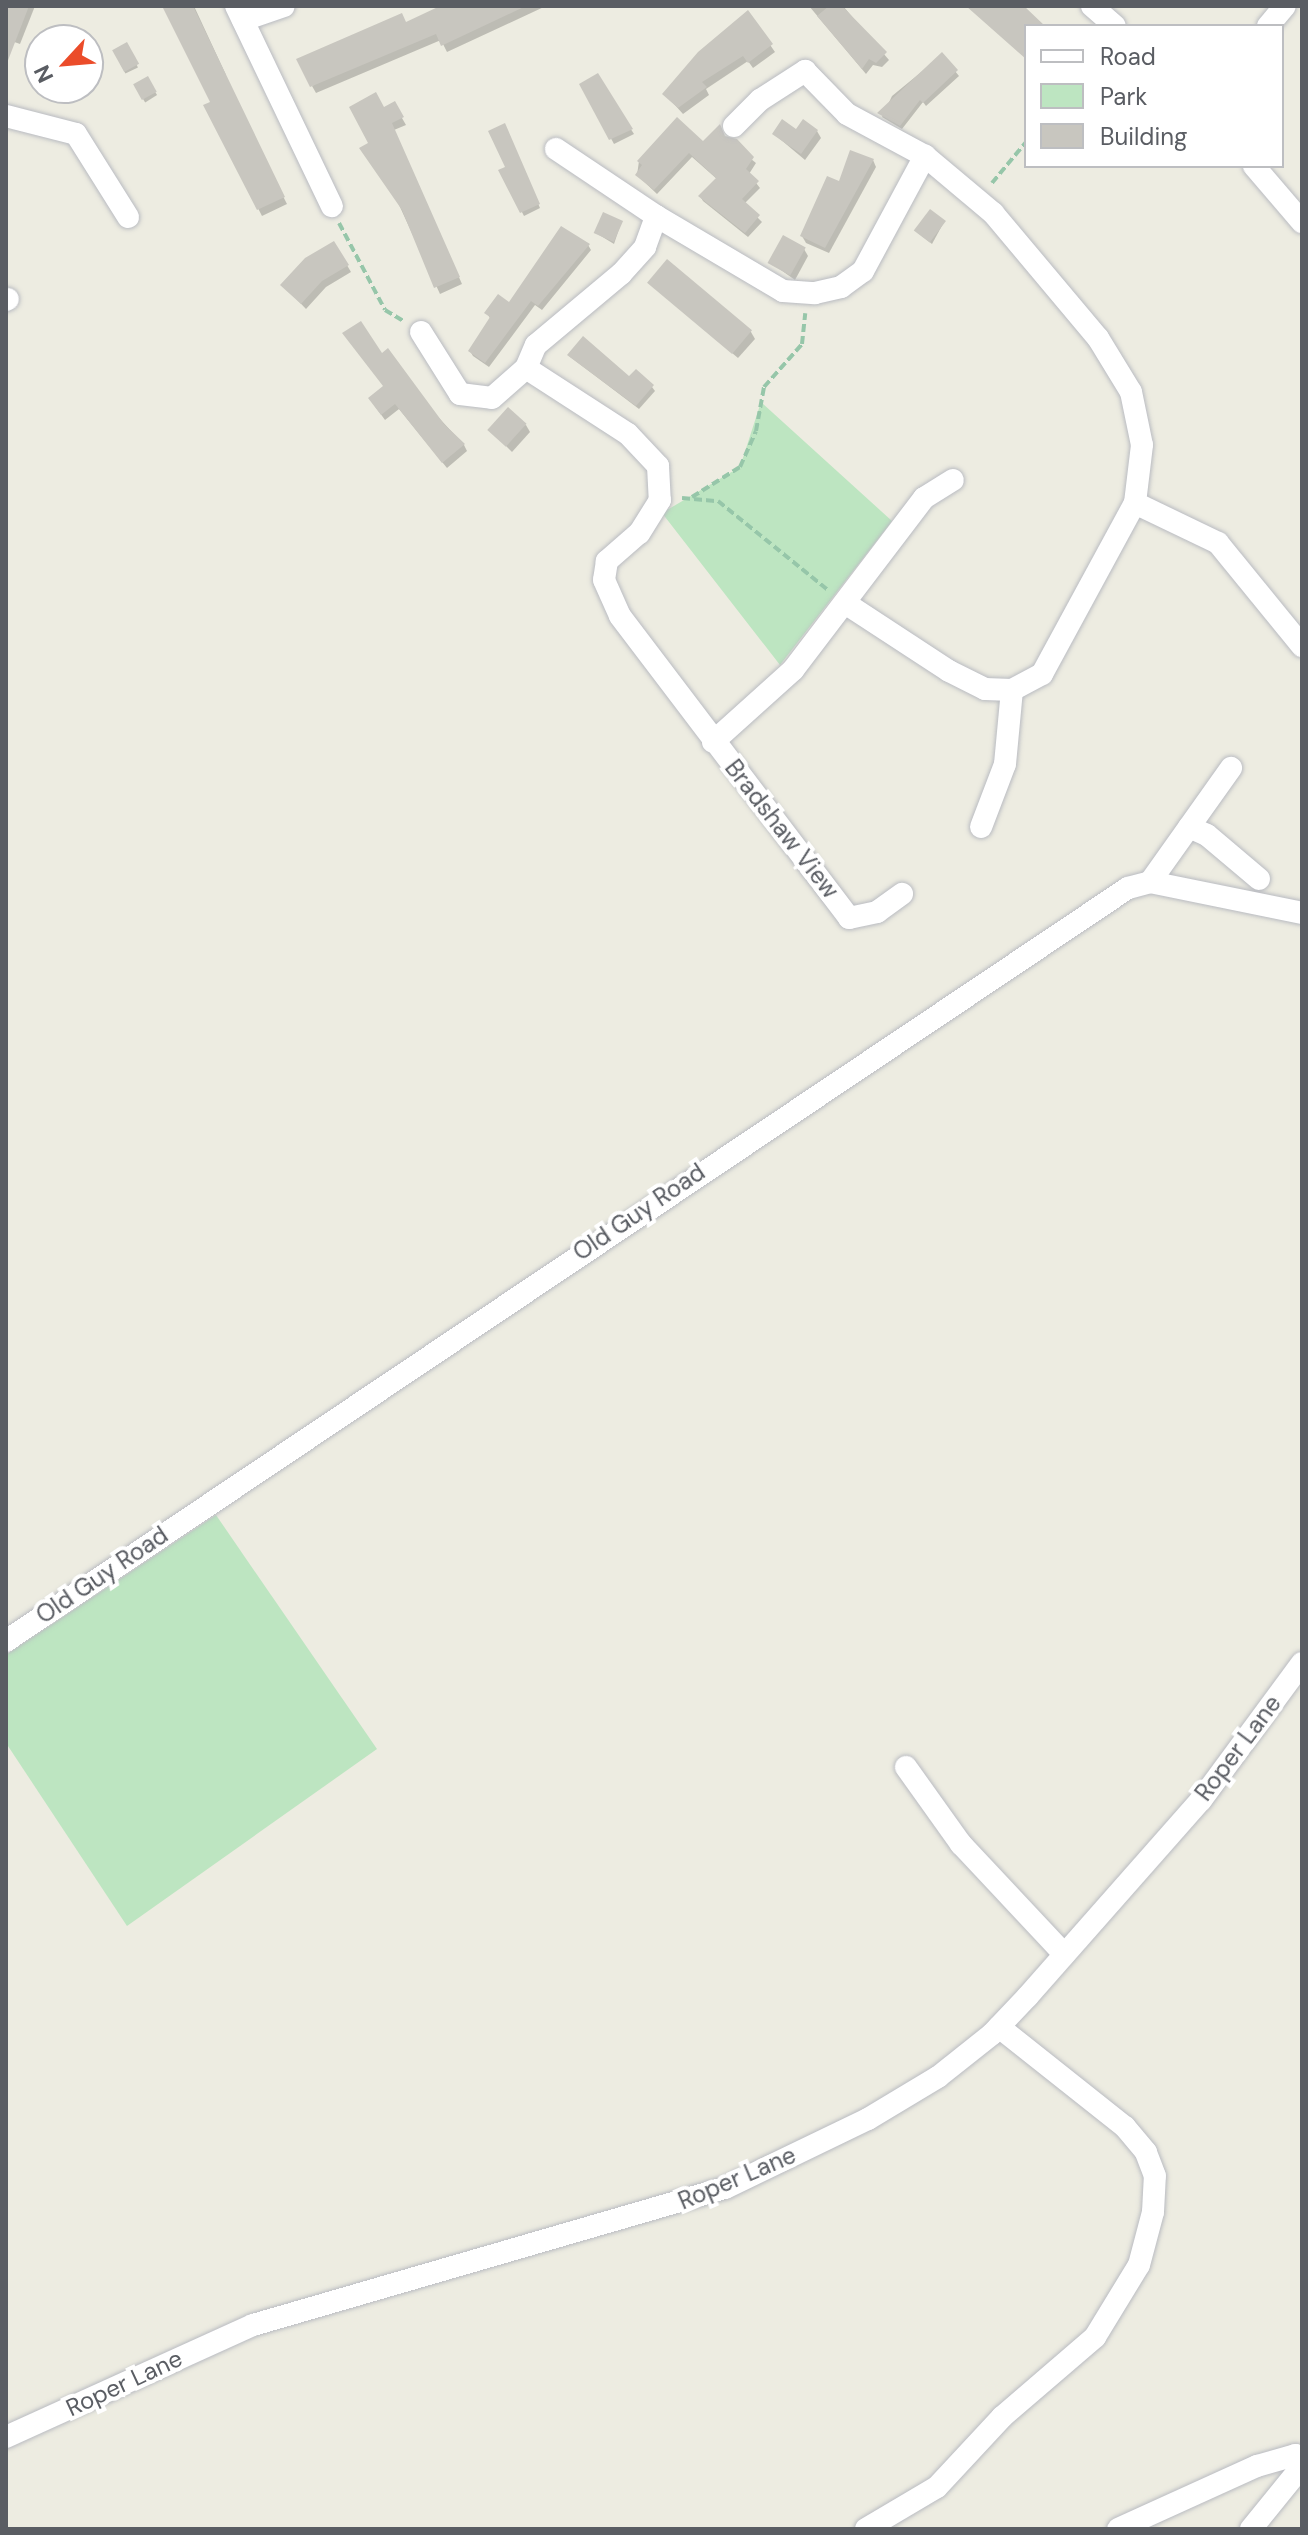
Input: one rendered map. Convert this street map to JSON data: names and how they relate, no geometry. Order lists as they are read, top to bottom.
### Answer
{
  "streets": {
    "street": ["Bradshaw View", "Old Guy Road", "Roper Lane"]
  },
  "legend": ["Road", "Park", "Building"],
  "north": "bottom left"
}
